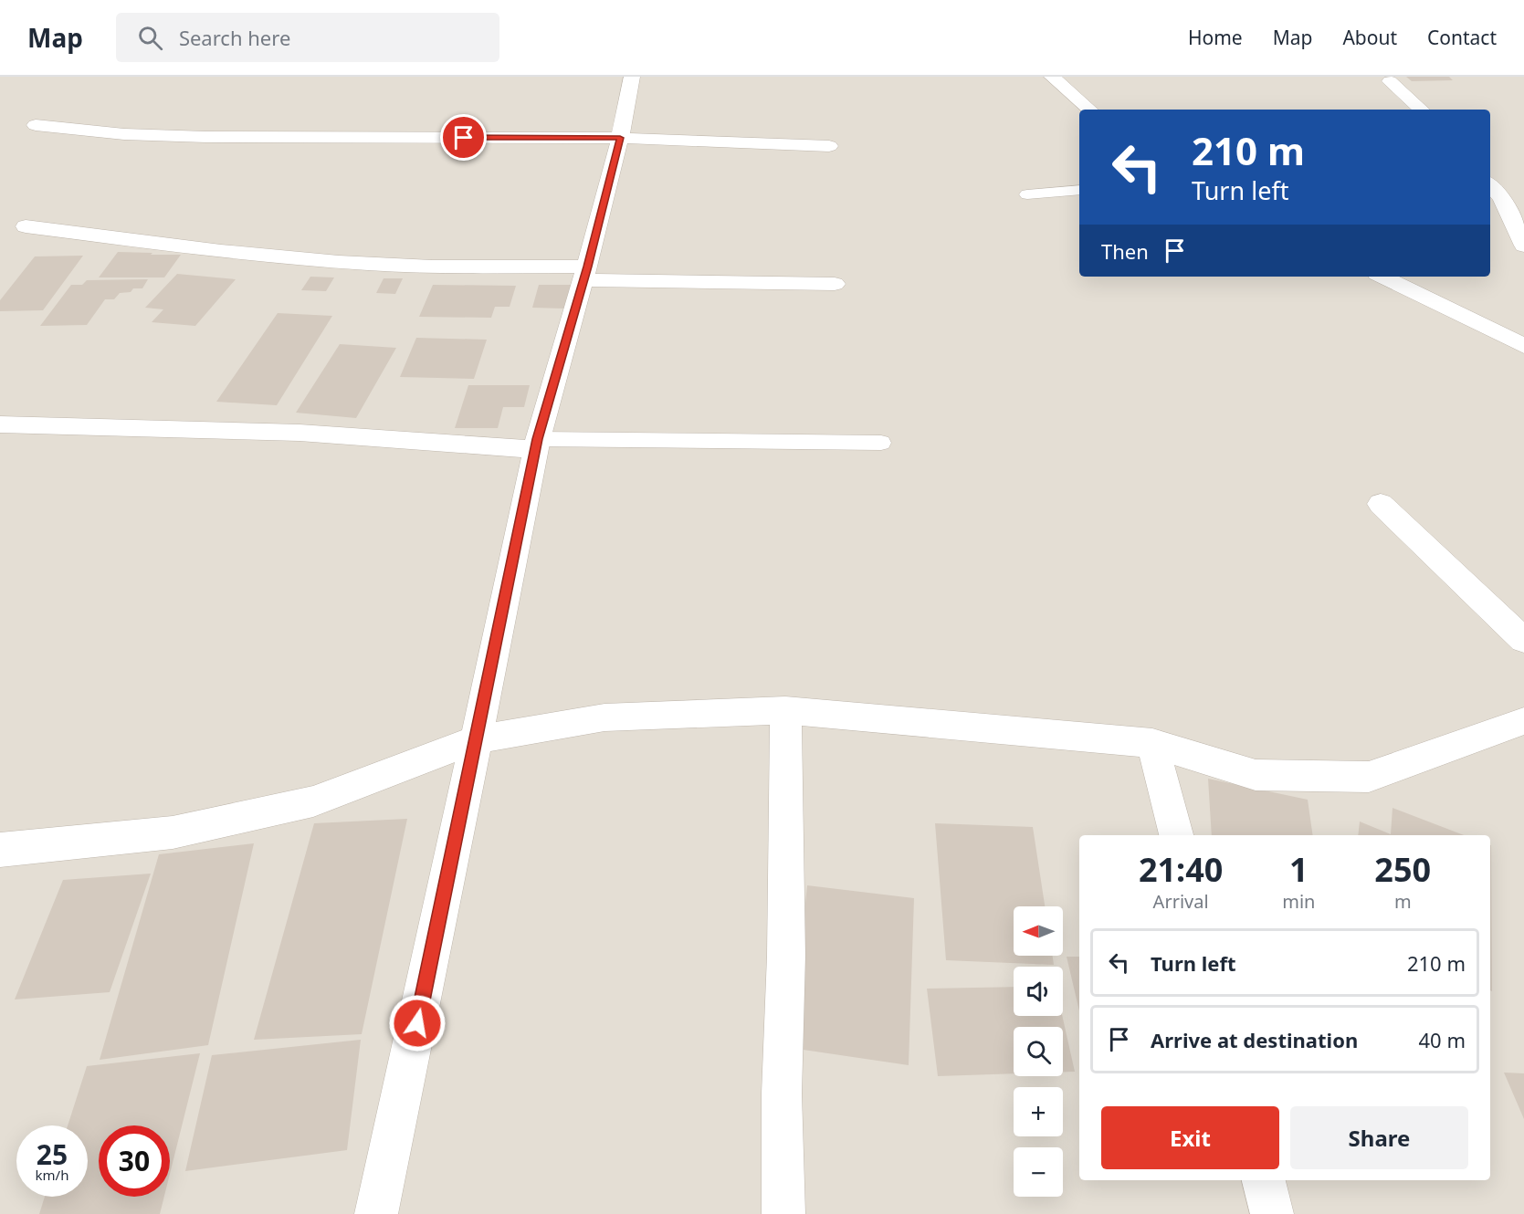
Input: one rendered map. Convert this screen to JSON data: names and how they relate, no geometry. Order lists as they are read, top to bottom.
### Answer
{
  "north": "left",
  "page": {
    "header": "Map",
    "search": "Search here",
    "nav": [
      "Home",
      "Map",
      "About",
      "Contact"
    ],
    "turn": ["210 m", "Turn left"],
    "then": "Then",
    "eta": [
      "21:40",
      "Arrival",
      "1",
      "min",
      "250",
      "m"
    ],
    "map_buttons": ["+", "−"],
    "list": [
      {
        "name": "Turn left",
        "value": "210 m"
      },
      {
        "name": "Arrive at destination",
        "value": "40 m"
      }
    ],
    "buttons": ["Exit", "Share"],
    "speed": "25 km/h",
    "limit": "30"
  }
}
